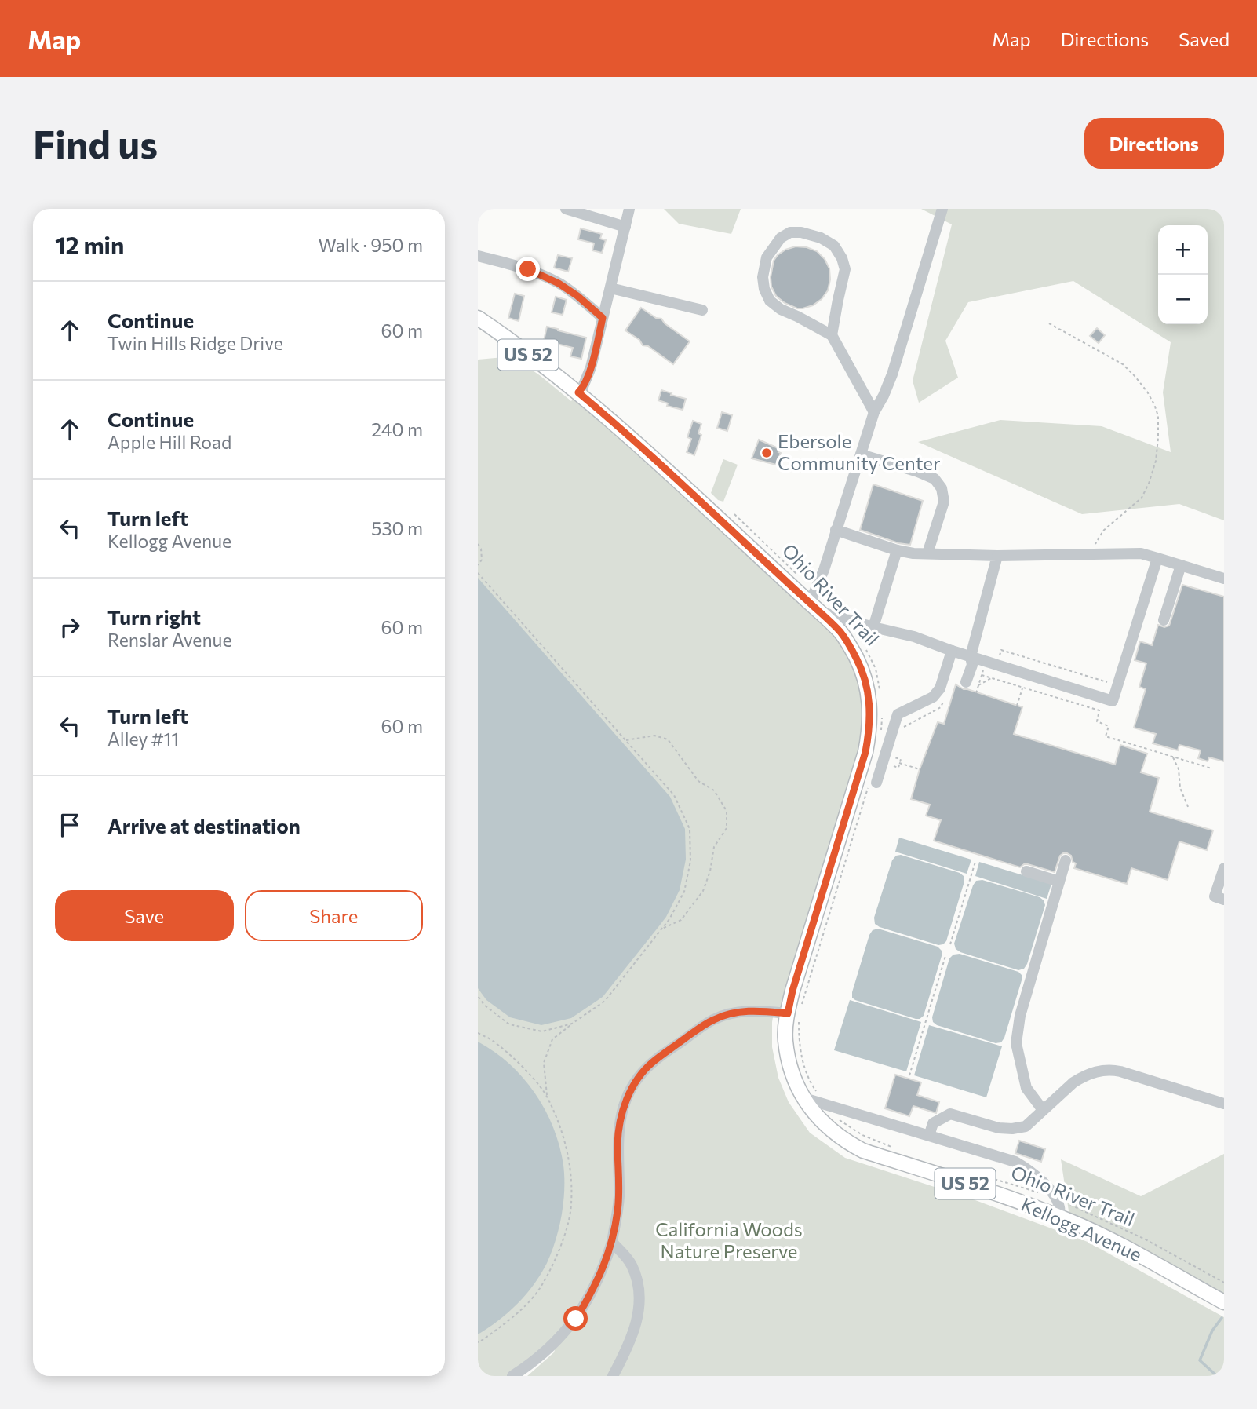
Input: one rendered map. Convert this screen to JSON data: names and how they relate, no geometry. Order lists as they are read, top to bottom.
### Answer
{
  "streets": {
    "main road": ["US 52", "Kellogg Avenue"],
    "path": ["Ohio River Trail"]
  },
  "parks": ["California Woods Nature Preserve"],
  "places": ["Ebersole Community Center"],
  "page": {
    "header": "Map",
    "nav": ["Map", "Directions", "Saved"],
    "buttons": [
      "Directions",
      ["Save", "Share"]
    ],
    "title": "Find us",
    "heading": ["12 min", "Walk · 950 m"],
    "map_buttons": ["+", "−"],
    "list": [
      ["Continue", "Twin Hills Ridge Drive", "60 m"],
      ["Continue", "Apple Hill Road", "240 m"],
      ["Turn left", "Kellogg Avenue", "530 m"],
      ["Turn right", "Renslar Avenue", "60 m"],
      ["Turn left", "Alley #11", "60 m"],
      "Arrive at destination"
    ]
  }
}
